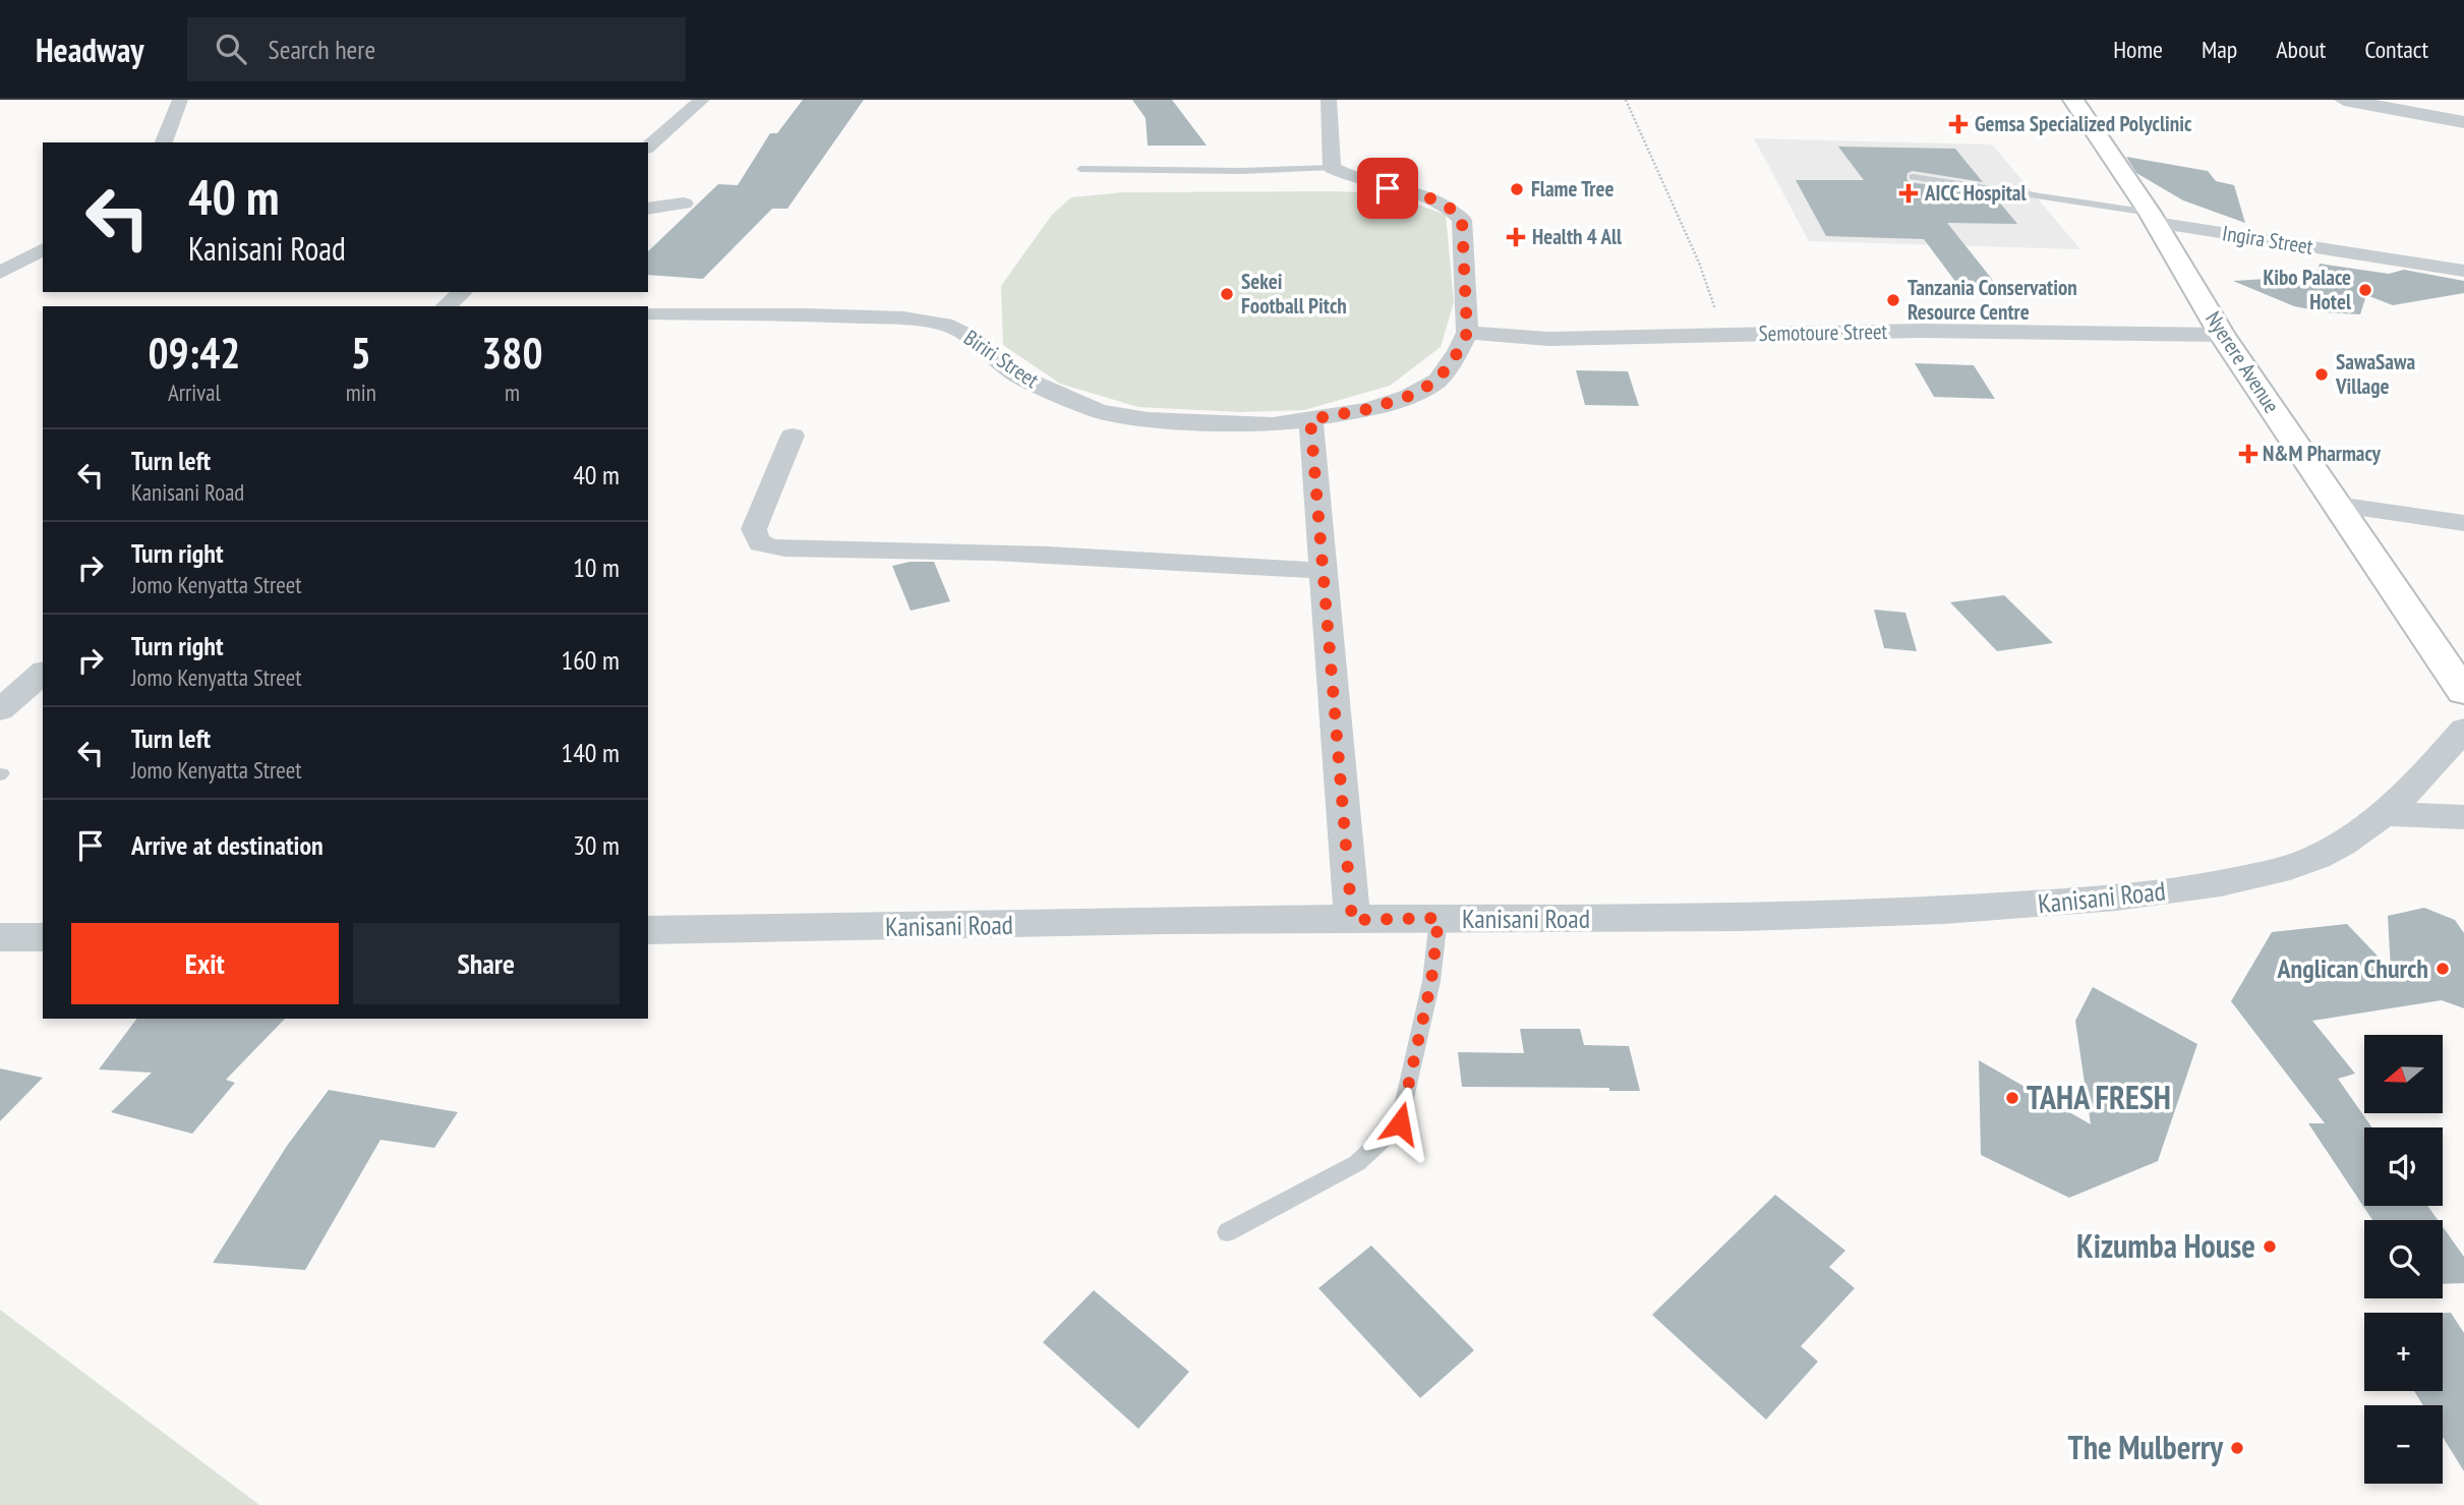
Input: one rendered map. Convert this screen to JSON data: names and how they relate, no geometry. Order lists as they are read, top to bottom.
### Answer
{
  "streets": {
    "main road": ["Nyerere Avenue"],
    "street": [
      "Ingira Street",
      "Semotoure Street",
      "Biriri Street",
      "Kanisani Road"
    ]
  },
  "crossings": [
    ["Ingira Street", "Nyerere Avenue"],
    ["Semotoure Street", "Biriri Street"],
    ["Semotoure Street", "Nyerere Avenue"]
  ],
  "places": {
    "health": [
      "Gemsa Specialized Polyclinic",
      "AICC Hospital",
      "Health 4 All",
      "N&M Pharmacy"
    ],
    "other": [
      "Flame Tree",
      "Kibo Palace Hotel",
      "Sekei Football Pitch",
      "Tanzania Conservation Resource Centre",
      "SawaSawa Village",
      "Anglican Church",
      "TAHA FRESH",
      "Kizumba House",
      "The Mulberry"
    ]
  },
  "north": "left",
  "page": {
    "header": "Headway",
    "search": "Search here",
    "nav": [
      "Home",
      "Map",
      "About",
      "Contact"
    ],
    "turn": ["40 m", "Kanisani Road"],
    "eta": [
      "09:42",
      "Arrival",
      "5",
      "min",
      "380",
      "m"
    ],
    "list": [
      {
        "name": "Turn left",
        "note": "Kanisani Road",
        "value": "40 m"
      },
      {
        "name": "Turn right",
        "note": "Jomo Kenyatta Street",
        "value": "10 m"
      },
      {
        "name": "Turn right",
        "note": "Jomo Kenyatta Street",
        "value": "160 m"
      },
      {
        "name": "Turn left",
        "note": "Jomo Kenyatta Street",
        "value": "140 m"
      },
      {
        "name": "Arrive at destination",
        "value": "30 m"
      }
    ],
    "buttons": ["Exit", "Share"],
    "map_buttons": ["+", "−"]
  }
}
